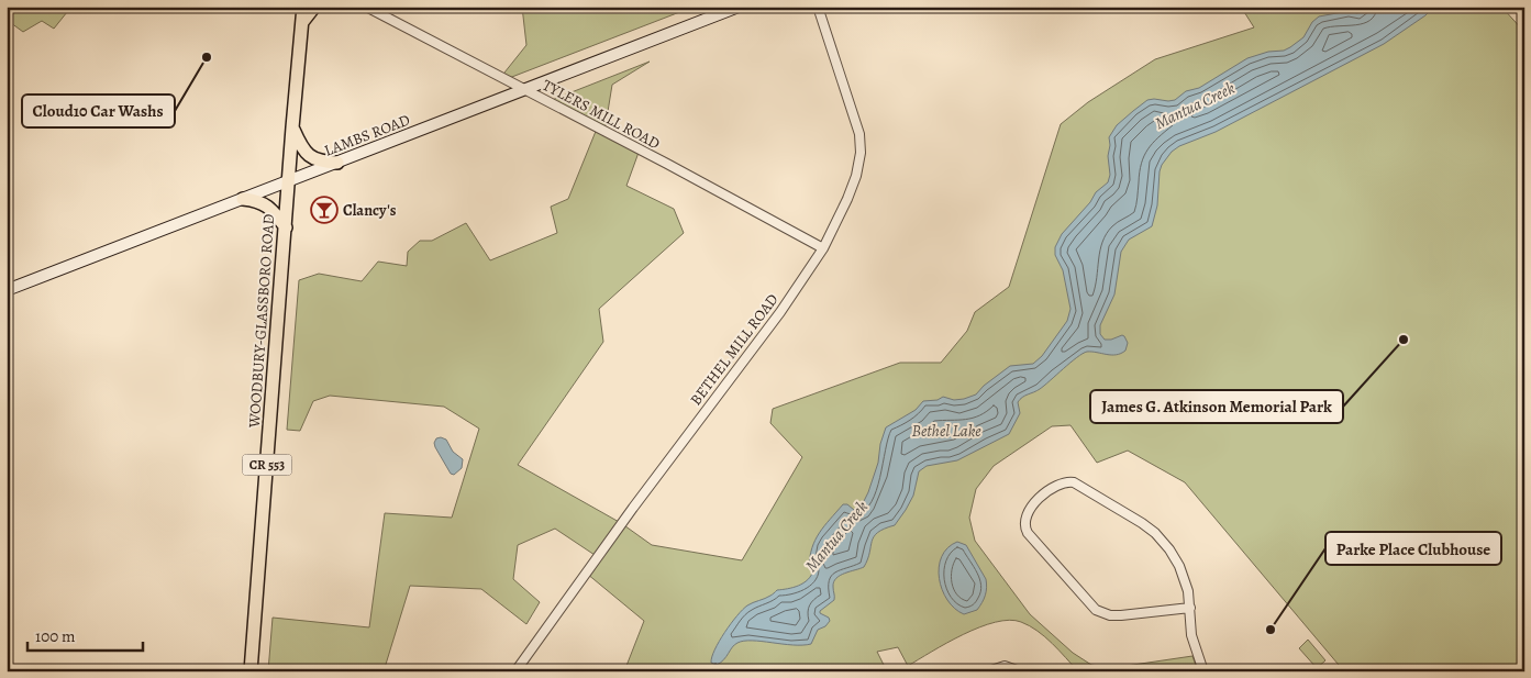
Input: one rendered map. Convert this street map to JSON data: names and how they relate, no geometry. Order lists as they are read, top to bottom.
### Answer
{
  "streets": {
    "main road": ["LAMBS ROAD", "WOODBURY-GLASSBORO ROAD", "CR 553"],
    "street": ["TYLERS MILL ROAD", "BETHEL MILL ROAD"]
  },
  "crossings": [
    ["TYLERS MILL ROAD", "LAMBS ROAD"],
    ["TYLERS MILL ROAD", "BETHEL MILL ROAD"],
    ["LAMBS ROAD", "WOODBURY-GLASSBORO ROAD"]
  ],
  "water": ["Mantua Creek", "Bethel Lake"],
  "places": {
    "other": ["Cloud10 Car Washs", "James G. Atkinson Memorial Park", "Parke Place Clubhouse"],
    "bar": ["Clancy's"]
  },
  "scale_bar": "100 m"
}
